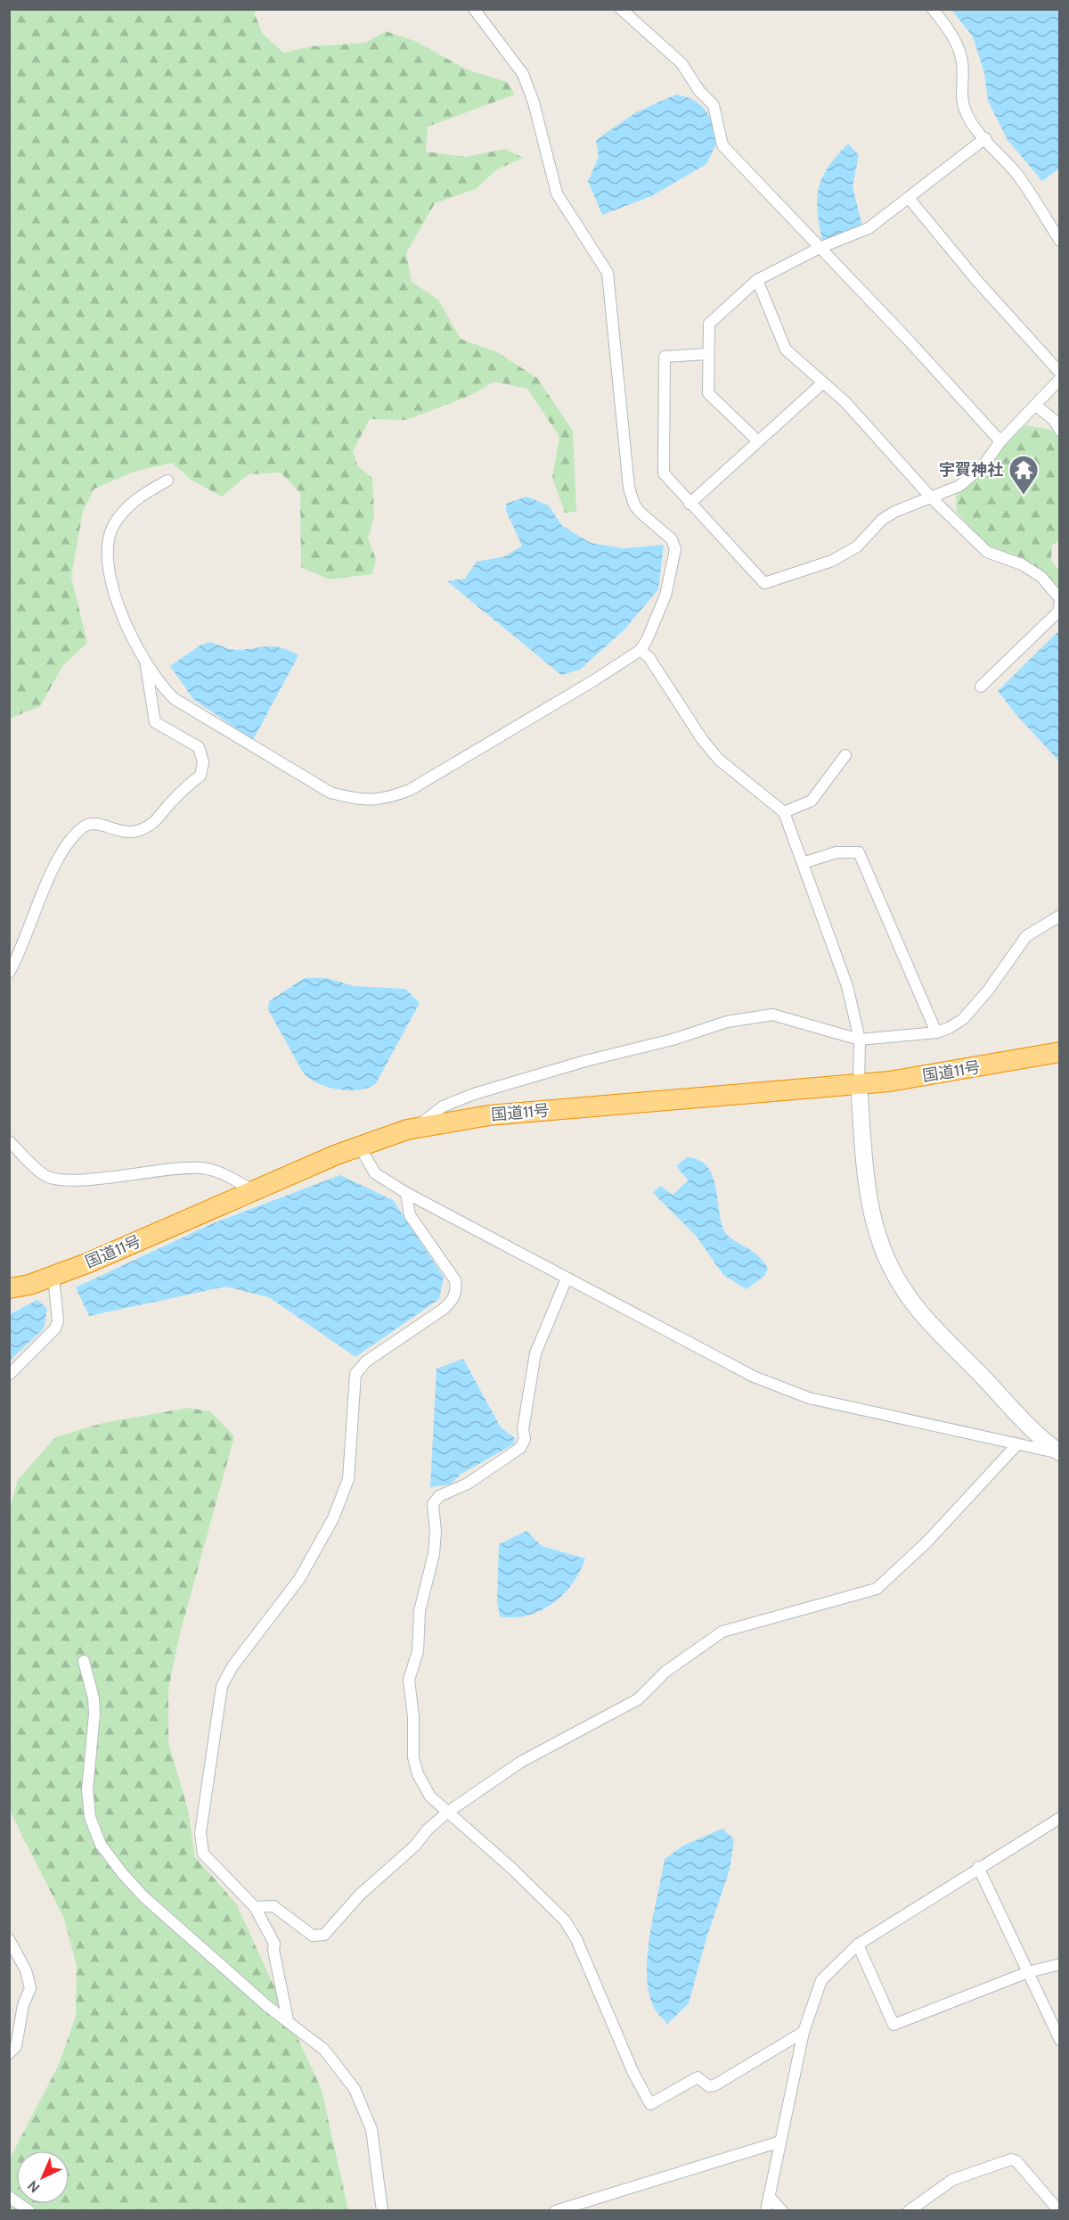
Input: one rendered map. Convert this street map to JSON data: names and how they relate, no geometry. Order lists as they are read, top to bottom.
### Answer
{
  "streets": {
    "highway": ["国道11号"]
  },
  "places": {
    "temple": ["宇賀神社"]
  },
  "north": "bottom left"
}
